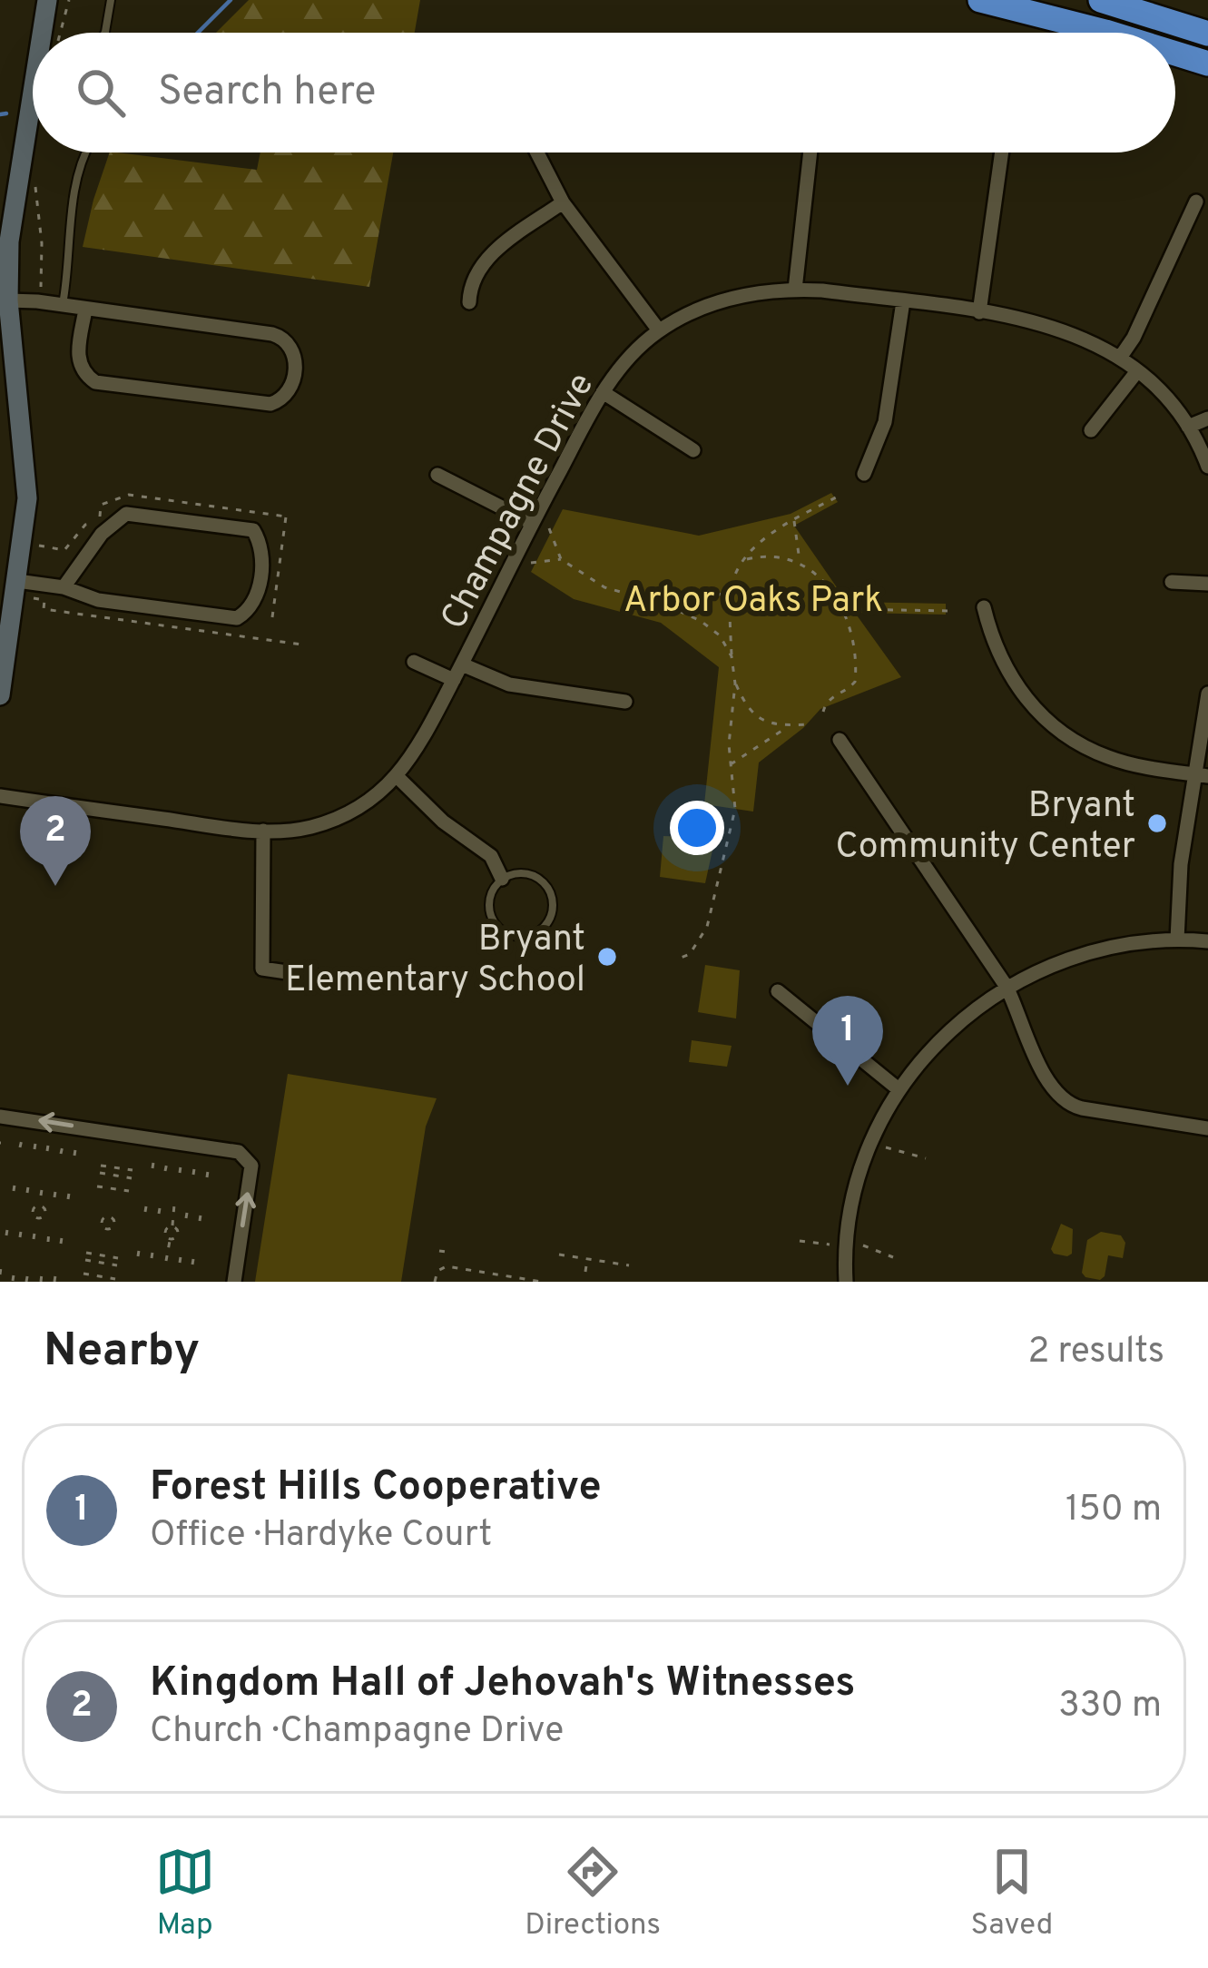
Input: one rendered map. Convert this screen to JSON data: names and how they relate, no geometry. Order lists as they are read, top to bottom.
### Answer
{
  "streets": {
    "street": ["Champagne Drive"]
  },
  "parks": ["Arbor Oaks Park"],
  "places": ["Bryant Community Center", "Bryant Elementary School"],
  "page": {
    "search": "Search here",
    "pins": ["2", "1"],
    "heading": ["Nearby", "2 results"],
    "list": [
      {
        "mark": "1",
        "name": "Forest Hills Cooperative",
        "note": "Office · Hardyke Court",
        "value": "150 m"
      },
      {
        "mark": "2",
        "name": "Kingdom Hall of Jehovah's Witnesses",
        "note": "Church · Champagne Drive",
        "value": "330 m"
      }
    ],
    "nav": ["Map", "Directions", "Saved"]
  }
}
